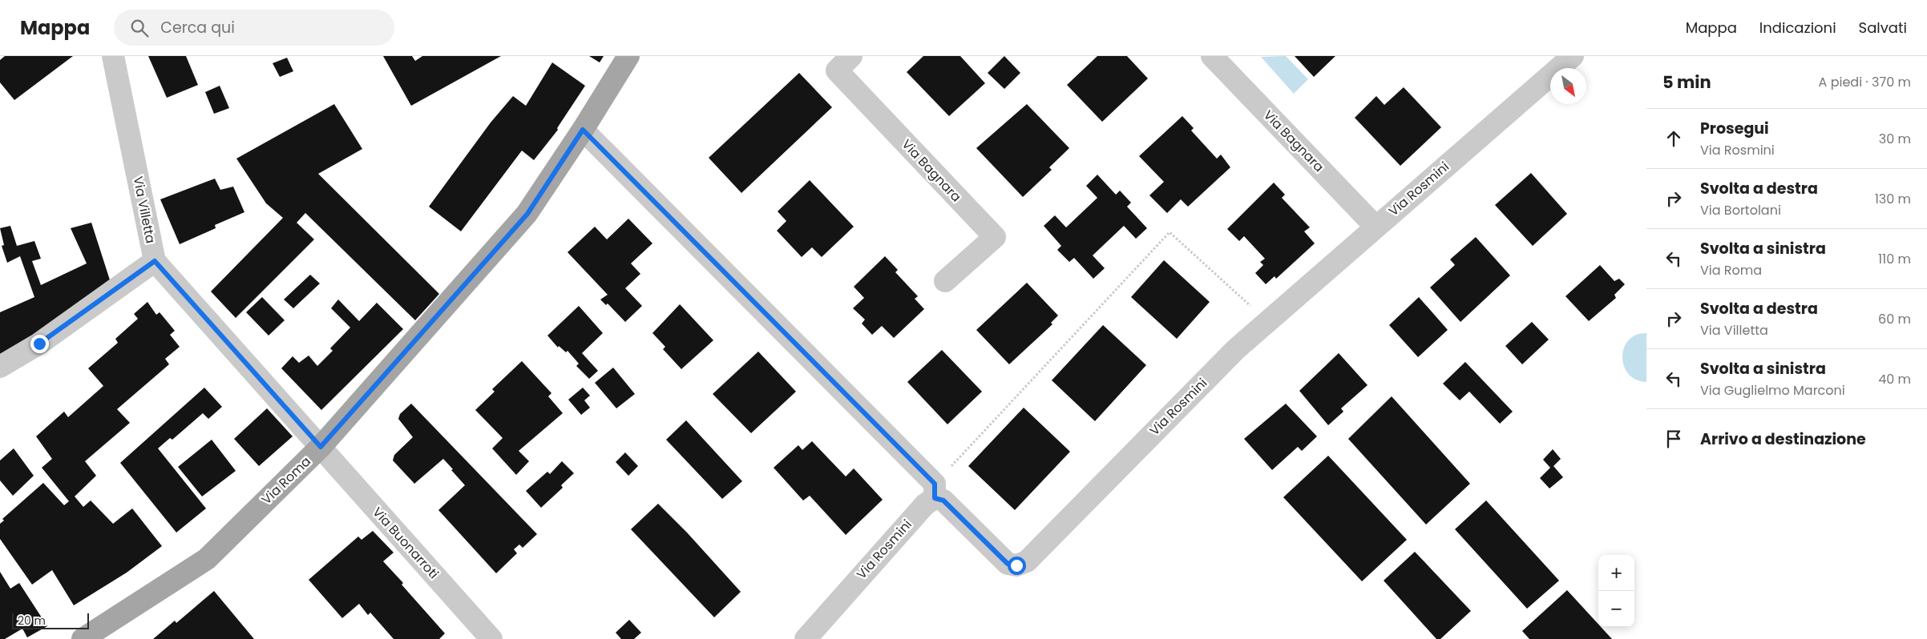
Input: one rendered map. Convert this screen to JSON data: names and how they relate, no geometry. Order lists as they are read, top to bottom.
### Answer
{
  "streets": {
    "main road": ["Via Roma"],
    "street": [
      "Via Bagnara",
      "Via Rosmini",
      "Via Villetta",
      "Via Buonarroti"
    ]
  },
  "crossings": [
    ["Via Bagnara", "Via Rosmini"],
    ["Via Villetta", "Via Roma"],
    ["Via Villetta", "Via Buonarroti"],
    ["Via Roma", "Via Buonarroti"]
  ],
  "scale_bar": "20 m",
  "north": "bottom right",
  "page": {
    "header": "Mappa",
    "search": "Cerca qui",
    "nav": ["Mappa", "Indicazioni", "Salvati"],
    "heading": ["5 min", "A piedi · 370 m"],
    "list": [
      ["Prosegui", "Via Rosmini", "30 m"],
      ["Svolta a destra", "Via Bortolani", "130 m"],
      ["Svolta a sinistra", "Via Roma", "110 m"],
      ["Svolta a destra", "Via Villetta", "60 m"],
      ["Svolta a sinistra", "Via Guglielmo Marconi", "40 m"],
      "Arrivo a destinazione"
    ],
    "map_buttons": ["+", "−"],
    "scale": "20 m"
  }
}
